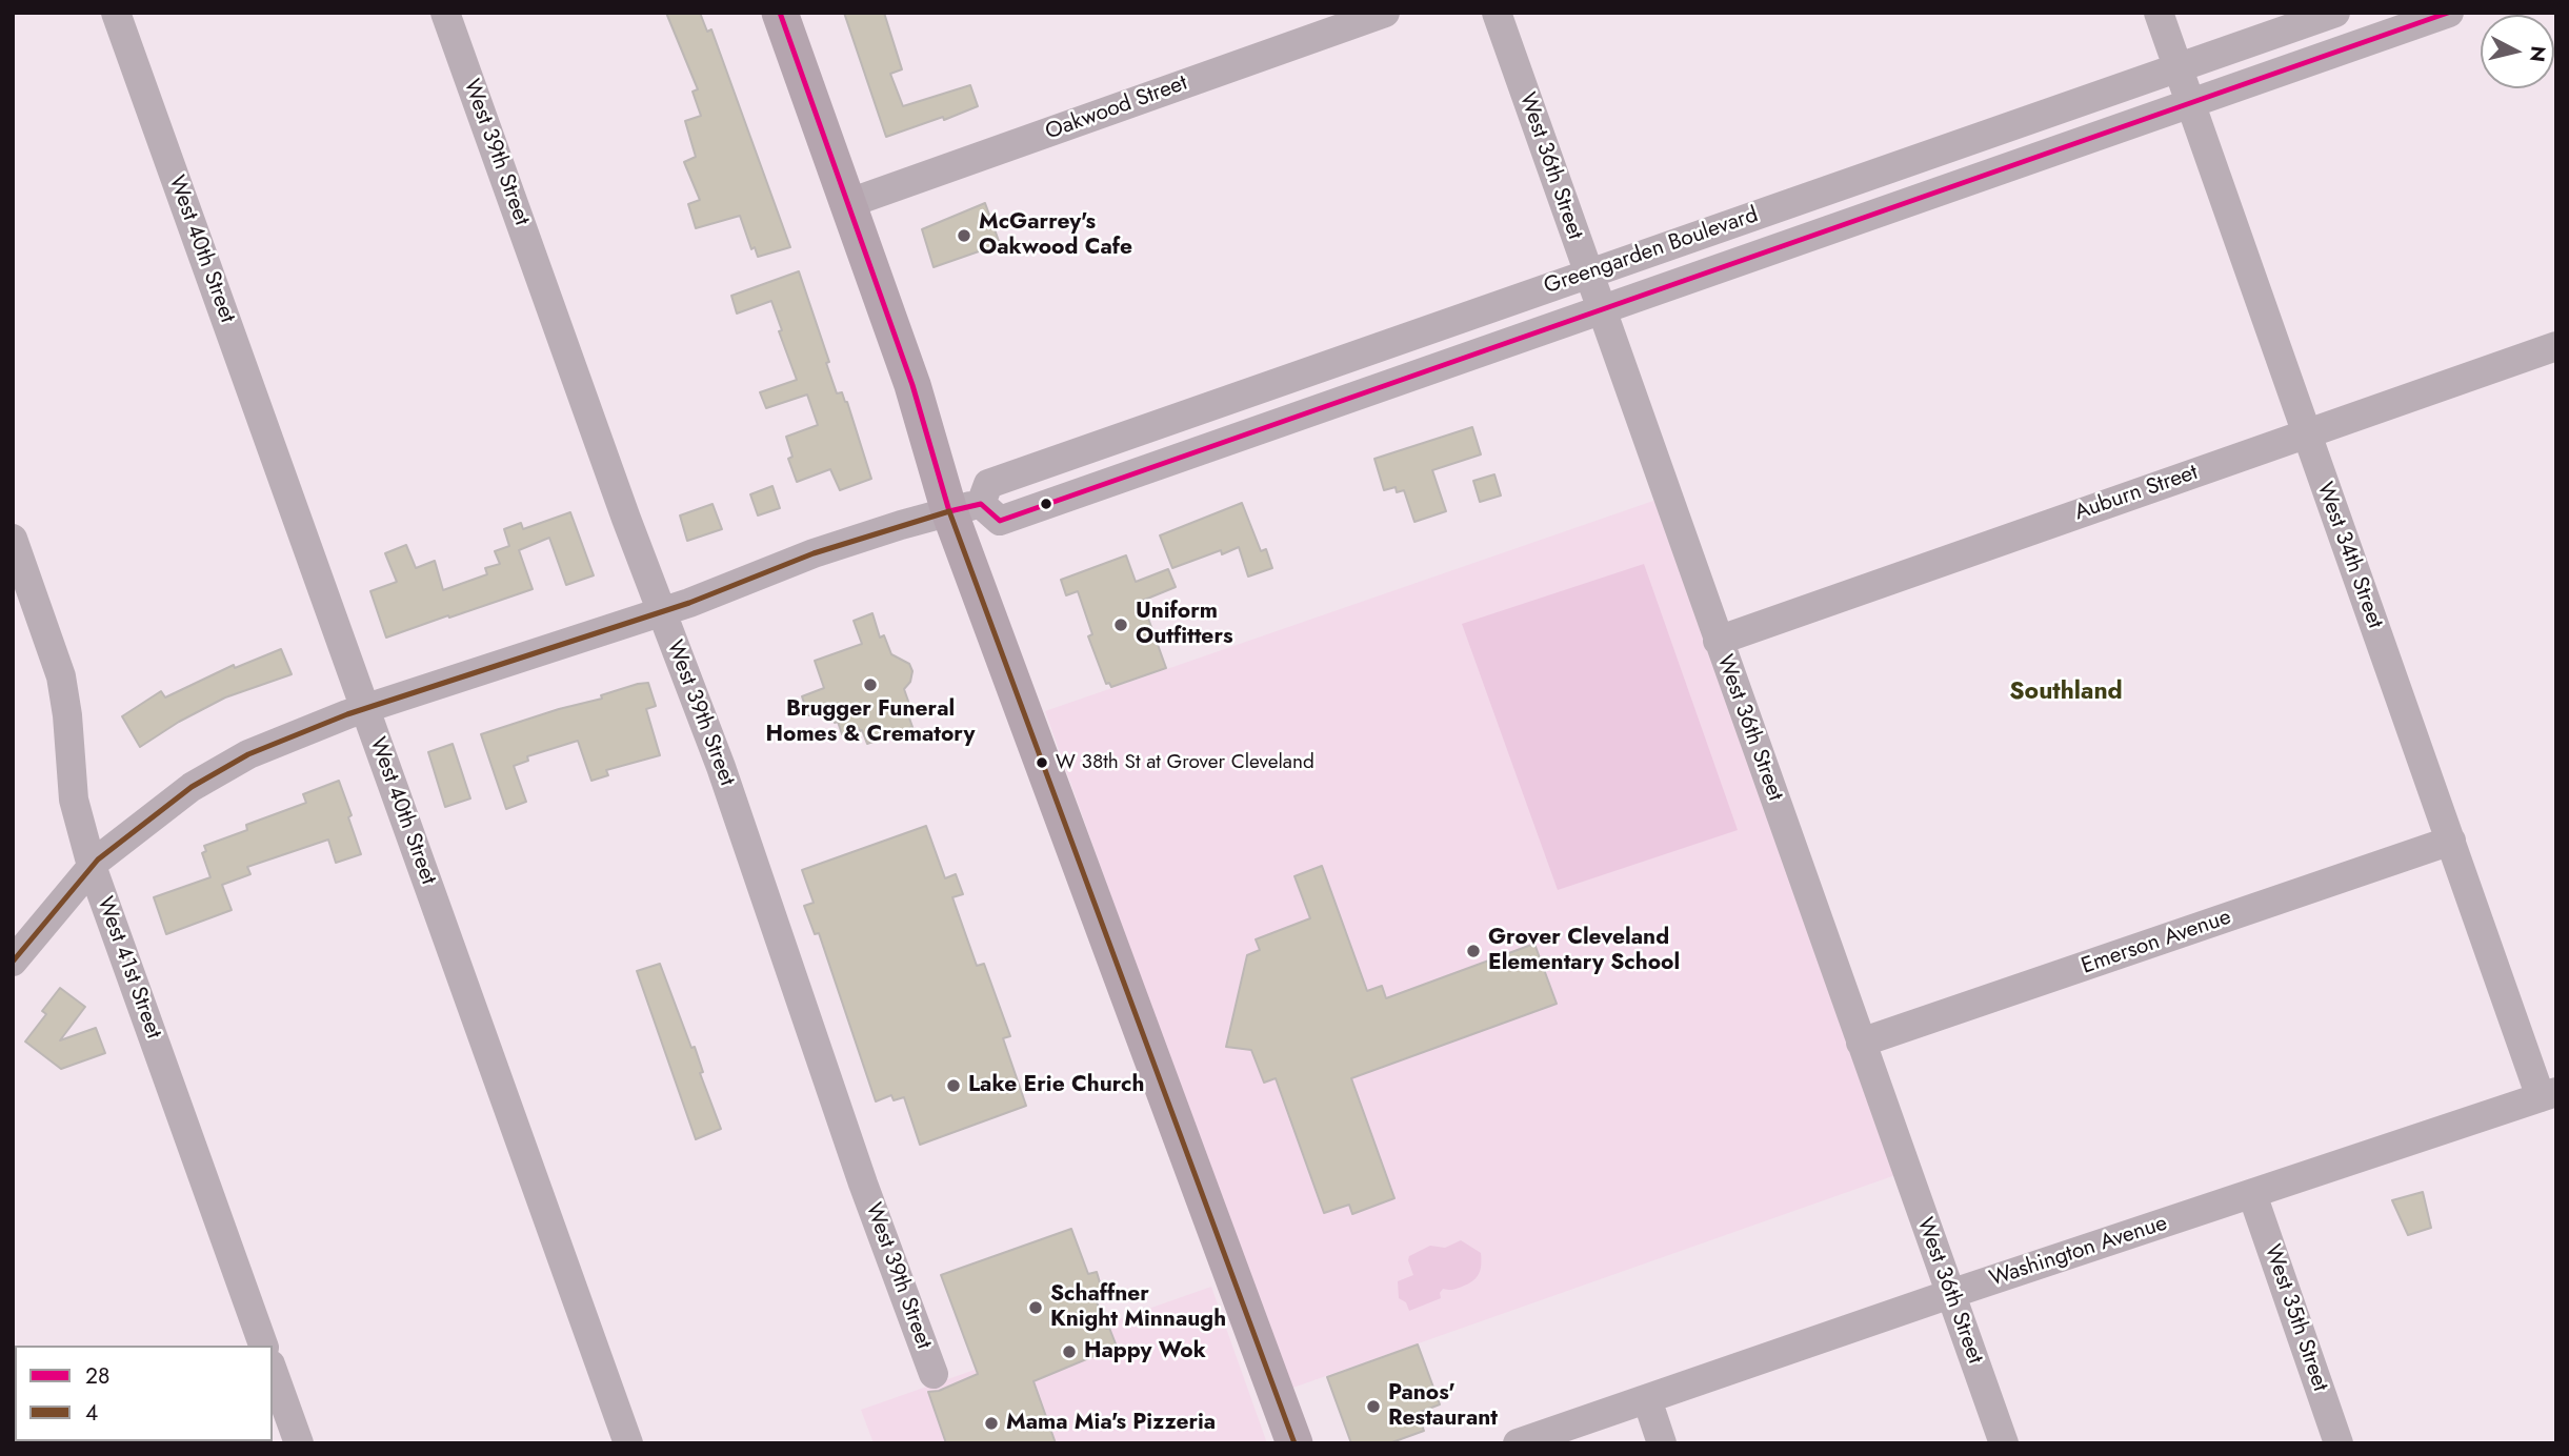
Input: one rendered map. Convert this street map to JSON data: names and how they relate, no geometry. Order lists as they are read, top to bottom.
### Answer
{
  "streets": {
    "street": [
      "Oakwood Street",
      "West 39th Street",
      "West 36th Street",
      "West 40th Street",
      "Greengarden Boulevard",
      "Auburn Street",
      "West 34th Street",
      "Emerson Avenue",
      "West 41st Street",
      "Washington Avenue",
      "West 35th Street"
    ]
  },
  "crossings": [
    ["West 36th Street", "Greengarden Boulevard"],
    ["West 36th Street", "Auburn Street"],
    ["West 36th Street", "Emerson Avenue"],
    ["West 36th Street", "Washington Avenue"],
    ["Greengarden Boulevard", "West 34th Street"],
    ["Auburn Street", "West 34th Street"],
    ["West 34th Street", "Emerson Avenue"],
    ["West 34th Street", "Washington Avenue"],
    ["Washington Avenue", "West 35th Street"]
  ],
  "districts": ["Southland"],
  "places": [
    "McGarrey's Oakwood Cafe",
    "Uniform Outfitters",
    "Brugger Funeral Homes & Crematory",
    "W 38th St at Grover Cleveland",
    "Grover Cleveland Elementary School",
    "Lake Erie Church",
    "Schaffner Knight Minnaugh",
    "Happy Wok",
    "Panos' Restaurant",
    "Mama Mia's Pizzeria"
  ],
  "lines": ["transit line 28", "transit line 4"],
  "legend": ["28", "4"],
  "north": "right"
}
